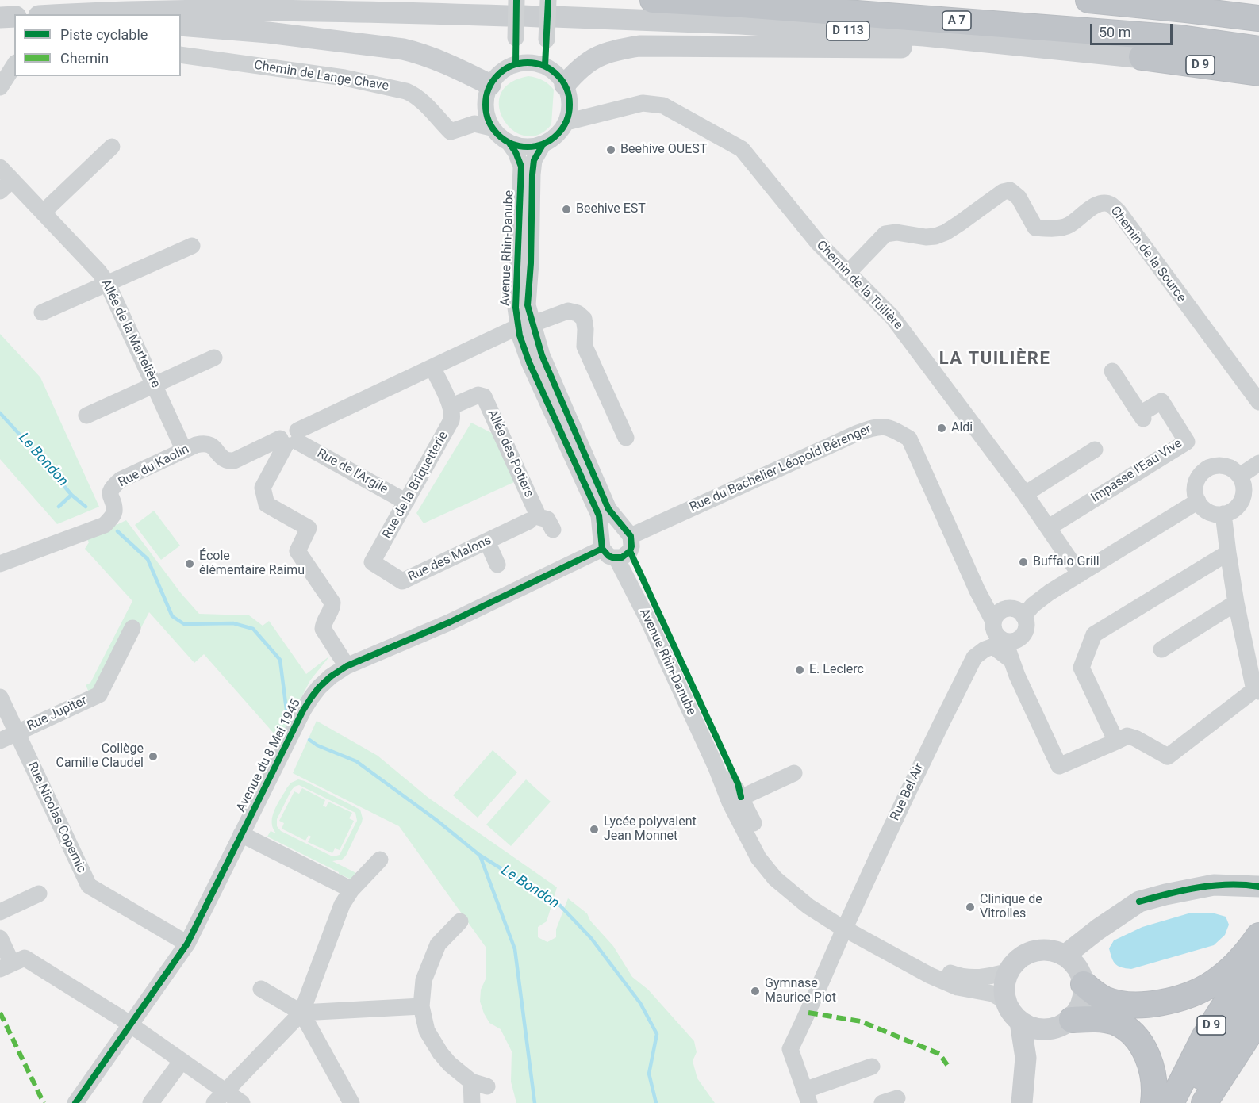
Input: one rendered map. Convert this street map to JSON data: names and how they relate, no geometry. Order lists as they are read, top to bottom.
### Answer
{
  "streets": {
    "highway": ["A 7", "D 9"],
    "main road": ["D 113"],
    "street": [
      "Chemin de Lange Chave",
      "Avenue Rhin-Danube",
      "Chemin de la Source",
      "Chemin de la Tuilière",
      "Allée de la Martelière",
      "Allée des Potiers",
      "Rue du Kaolin",
      "Rue du Bachelier Léopold Bérenger",
      "Impasse l'Eau Vive",
      "Rue de l'Argile",
      "Rue de la Briquetterie",
      "Rue des Malons",
      "Rue Jupiter",
      "Avenue du 8 Mai 1945",
      "Rue Bel Air",
      "Rue Nicolas Copernic"
    ]
  },
  "crossings": [
    ["D 113", "D 9"],
    ["Avenue Rhin-Danube", "Chemin de la Tuilière"],
    ["Avenue Rhin-Danube", "Rue du Kaolin"],
    ["Avenue Rhin-Danube", "Rue du Bachelier Léopold Bérenger"],
    ["Avenue Rhin-Danube", "Avenue du 8 Mai 1945"],
    ["Avenue Rhin-Danube", "Rue Bel Air"],
    ["Chemin de la Source", "Chemin de la Tuilière"],
    ["Chemin de la Tuilière", "Impasse l'Eau Vive"],
    ["Allée de la Martelière", "Rue du Kaolin"],
    ["Allée des Potiers", "Rue de la Briquetterie"],
    ["Allée des Potiers", "Rue des Malons"],
    ["Rue du Kaolin", "Rue de l'Argile"],
    ["Rue du Bachelier Léopold Bérenger", "Avenue du 8 Mai 1945"],
    ["Rue du Bachelier Léopold Bérenger", "Rue Bel Air"],
    ["Rue de l'Argile", "Rue de la Briquetterie"],
    ["Rue de la Briquetterie", "Rue des Malons"],
    ["Rue Jupiter", "Rue Nicolas Copernic"],
    ["Avenue du 8 Mai 1945", "Rue Nicolas Copernic"]
  ],
  "districts": ["LA TUILIÈRE"],
  "water": ["Le Bondon"],
  "places": [
    "Beehive OUEST",
    "Beehive EST",
    "Aldi",
    "Buffalo Grill",
    "École élémentaire Raimu",
    "E. Leclerc",
    "Collège Camille Claudel",
    "Lycée polyvalent Jean Monnet",
    "Clinique de Vitrolles",
    "Gymnase Maurice Piot"
  ],
  "legend": ["Piste cyclable", "Chemin"],
  "scale_bar": "50 m"
}
